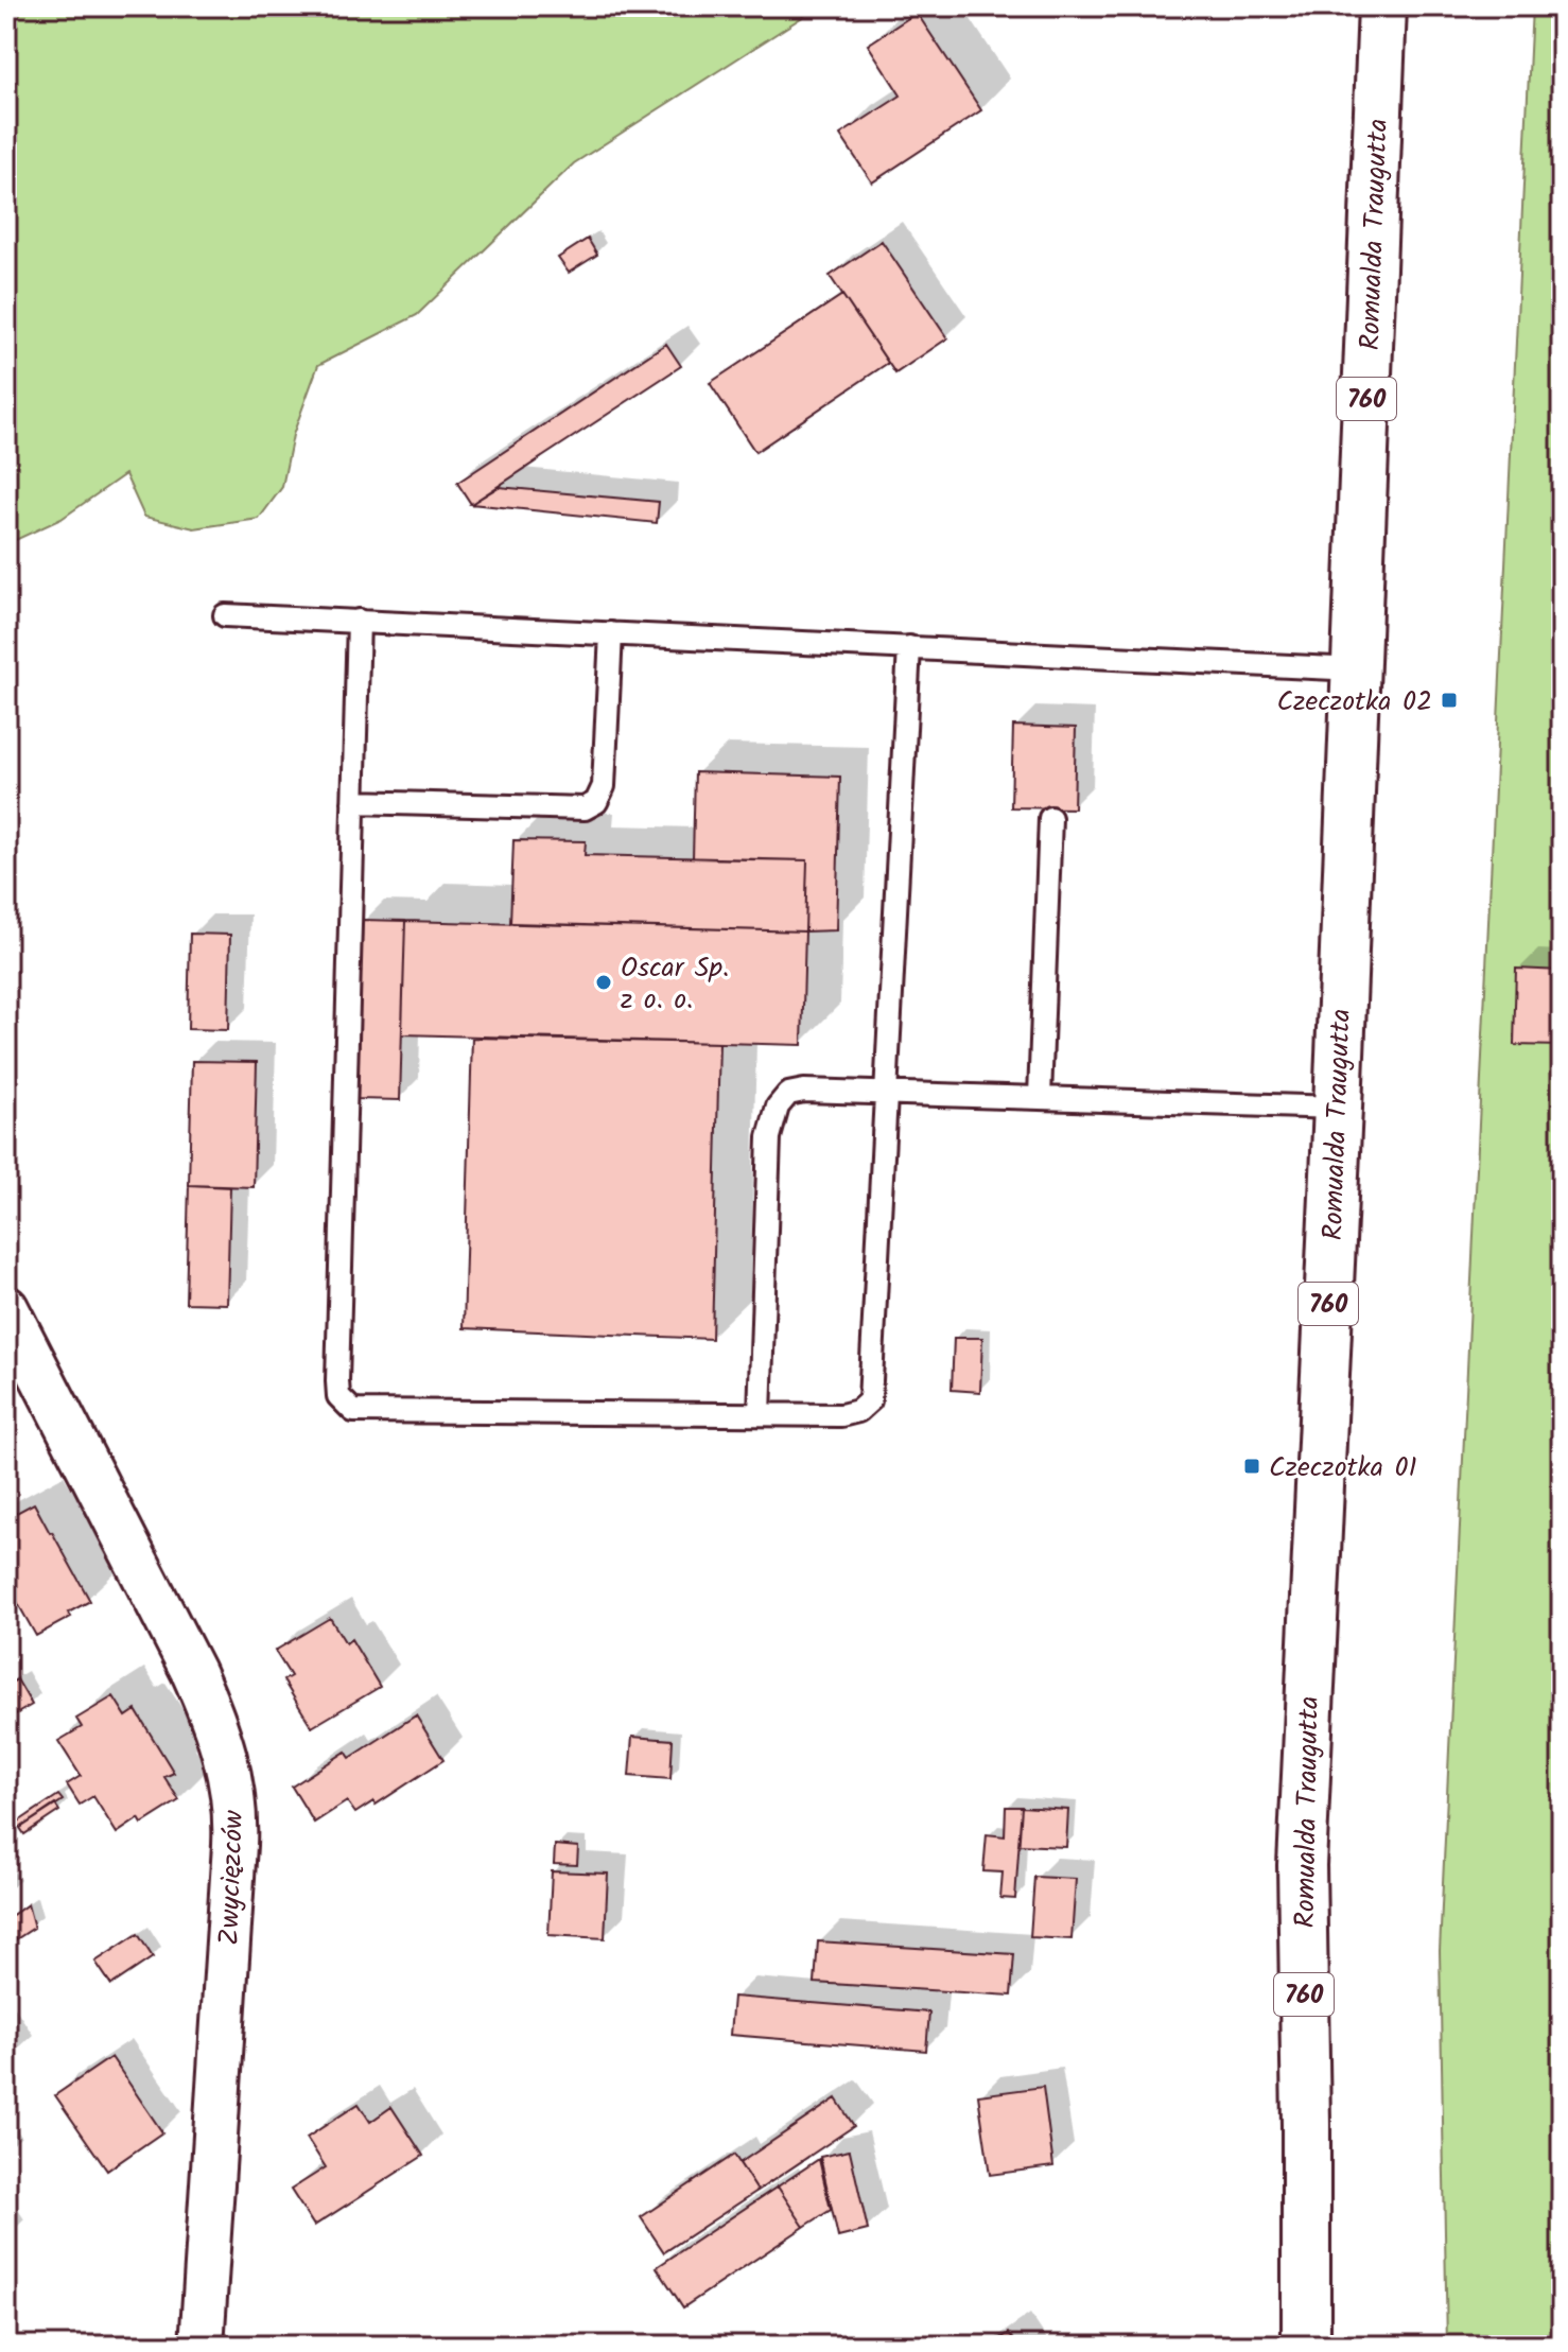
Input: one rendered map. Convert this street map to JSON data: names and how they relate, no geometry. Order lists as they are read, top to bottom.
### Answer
{
  "streets": {
    "main road": ["Romualda Traugutta", "760"],
    "street": ["Zwycięzców"]
  },
  "places": {
    "transit": ["Czeczotka 02", "Czeczotka 01"],
    "other": ["Oscar Sp. z o. o."]
  }
}
